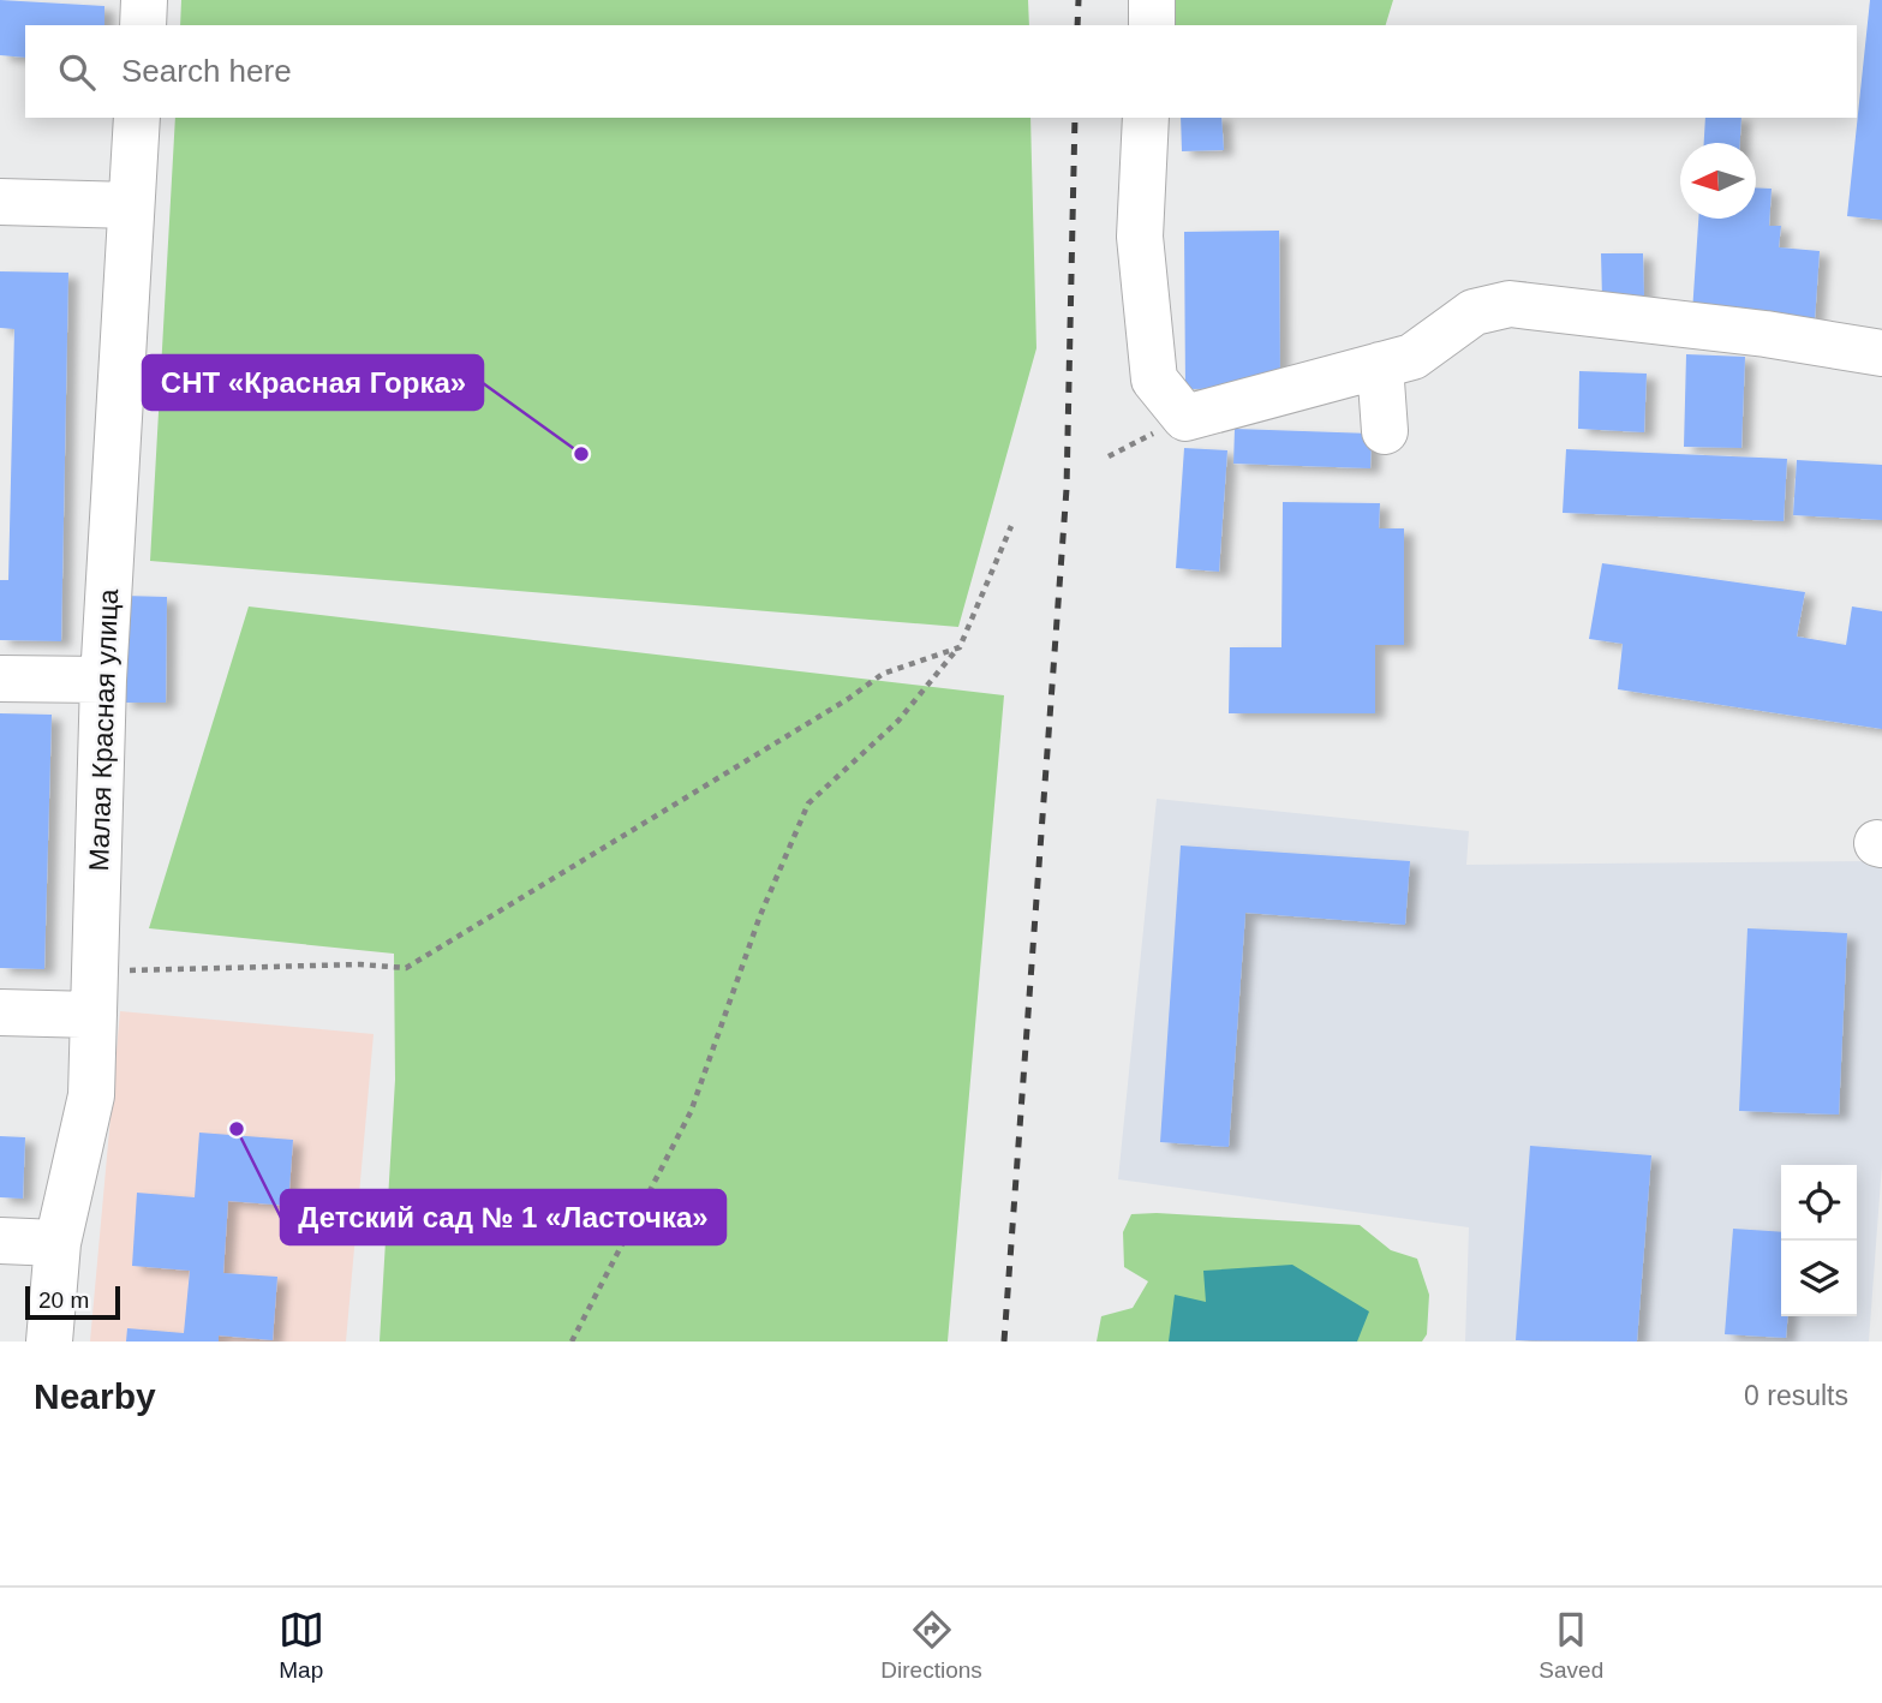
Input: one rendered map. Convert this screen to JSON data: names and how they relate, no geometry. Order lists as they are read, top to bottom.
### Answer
{
  "streets": {
    "street": ["Малая Красная улица"]
  },
  "places": ["СНТ «Красная Горка»", "Детский сад № 1 «Ласточка»"],
  "scale_bar": "20 m",
  "north": "left",
  "page": {
    "search": "Search here",
    "scale": "20 m",
    "heading": ["Nearby", "0 results"],
    "nav": ["Map", "Directions", "Saved"]
  }
}
